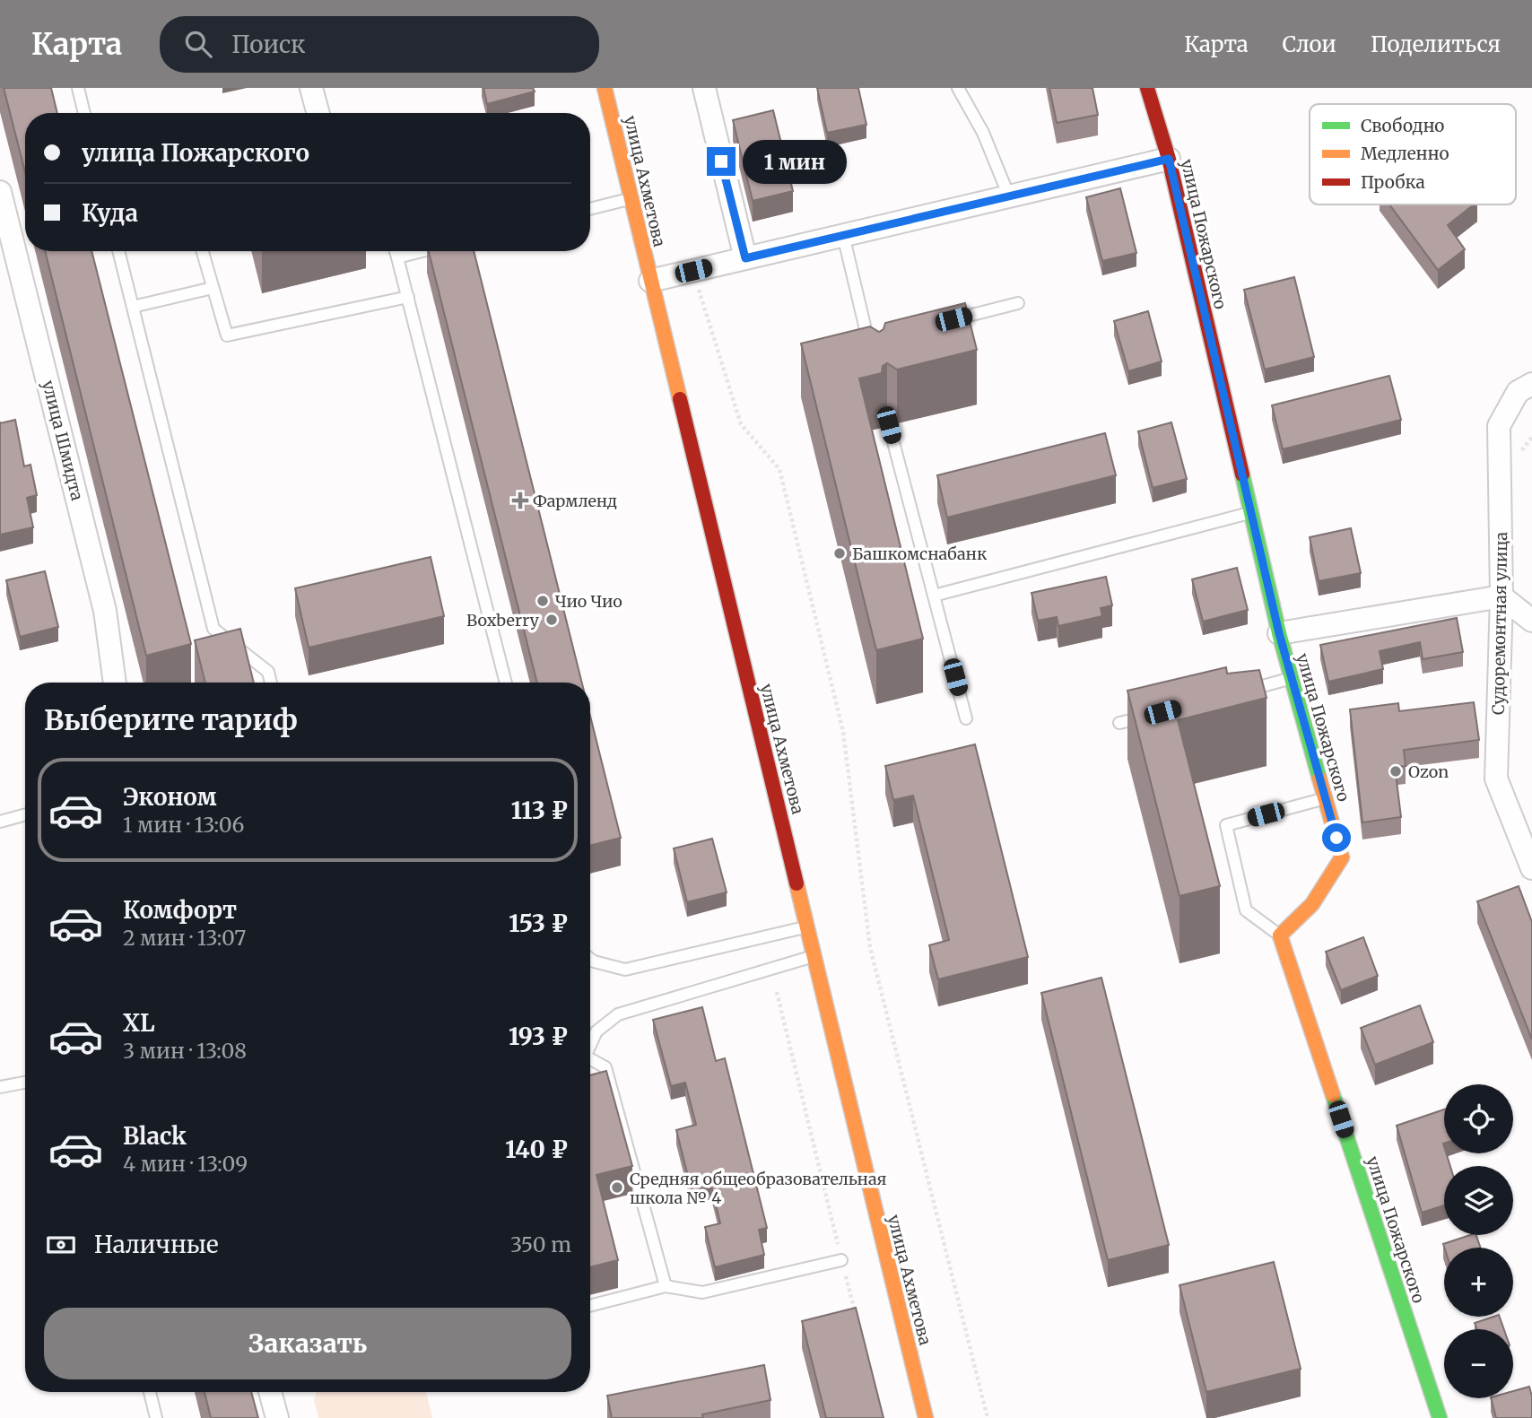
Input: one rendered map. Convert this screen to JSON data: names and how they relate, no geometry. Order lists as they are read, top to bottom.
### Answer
{
  "streets": {
    "street": [
      "улица Ахметова",
      "улица Пожарского",
      "улица Шмидта",
      "Судоремонтная улица"
    ]
  },
  "places": {
    "health": ["Фармленд"],
    "other": [
      "Башкомснабанк",
      "Чио Чио",
      "Boxberry",
      "Ozon",
      "Средняя общеобразовательная школа № 4"
    ]
  },
  "legend": ["Свободно", "Медленно", "Пробка"],
  "page": {
    "header": "Карта",
    "search": "Поиск",
    "nav": ["Карта", "Слои", "Поделиться"],
    "banner": ["улица Пожарского", "Куда"],
    "bubble": "1 мин",
    "heading": "Выберите тариф",
    "list": [
      {
        "name": "Эконом",
        "note": "1 мин · 13:06",
        "value": "113 ₽"
      },
      {
        "name": "Комфорт",
        "note": "2 мин · 13:07",
        "value": "153 ₽"
      },
      {
        "name": "XL",
        "note": "3 мин · 13:08",
        "value": "193 ₽"
      },
      {
        "name": "Black",
        "note": "4 мин · 13:09",
        "value": "140 ₽"
      }
    ],
    "map_buttons": ["+", "−"],
    "pay": ["Наличные", "350 m"],
    "buttons": "Заказать"
  }
}
